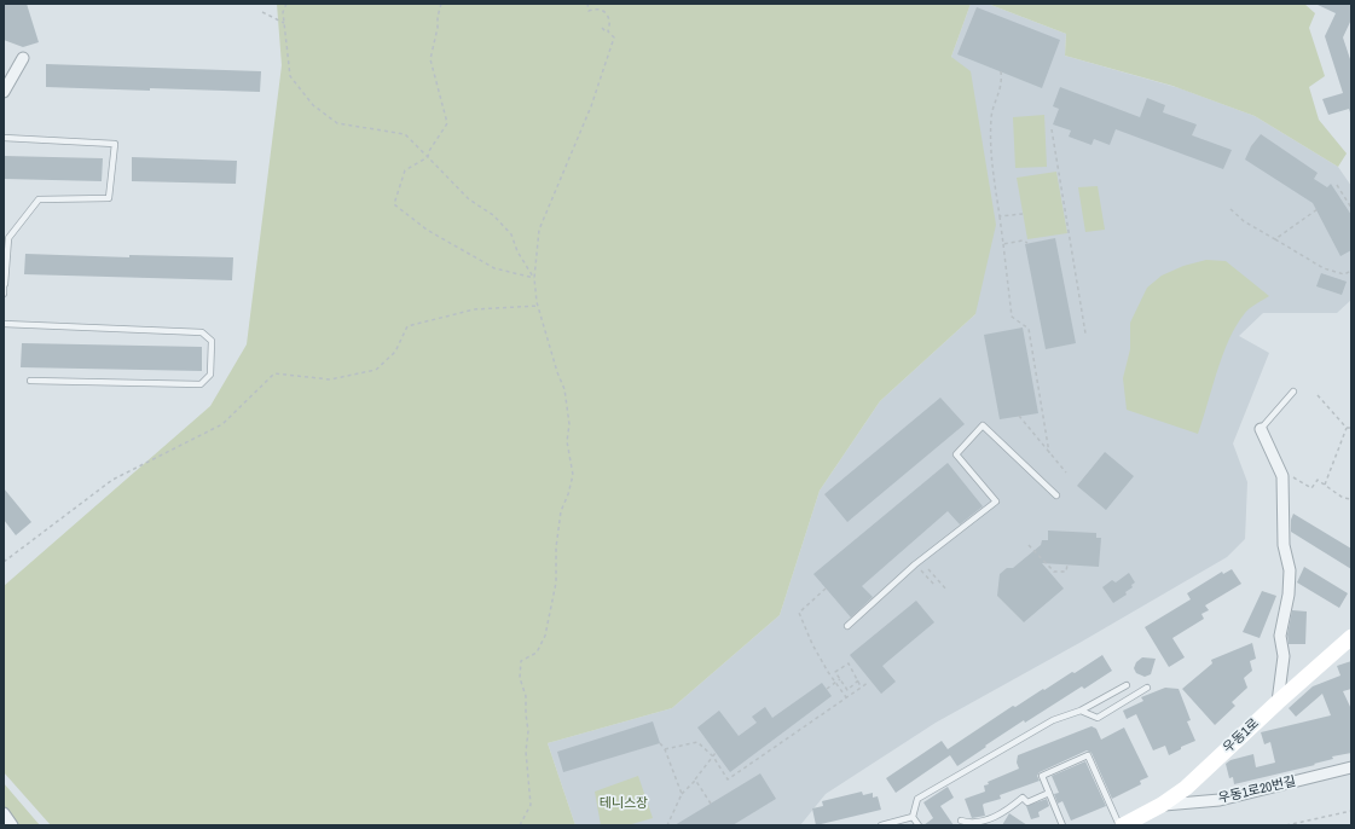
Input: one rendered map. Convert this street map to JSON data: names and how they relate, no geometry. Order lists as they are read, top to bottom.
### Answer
{
  "streets": {
    "street": ["우동1로", "우동1로20번길"]
  },
  "crossings": [
    ["우동1로", "우동1로20번길"]
  ],
  "parks": ["테니스장"]
}
